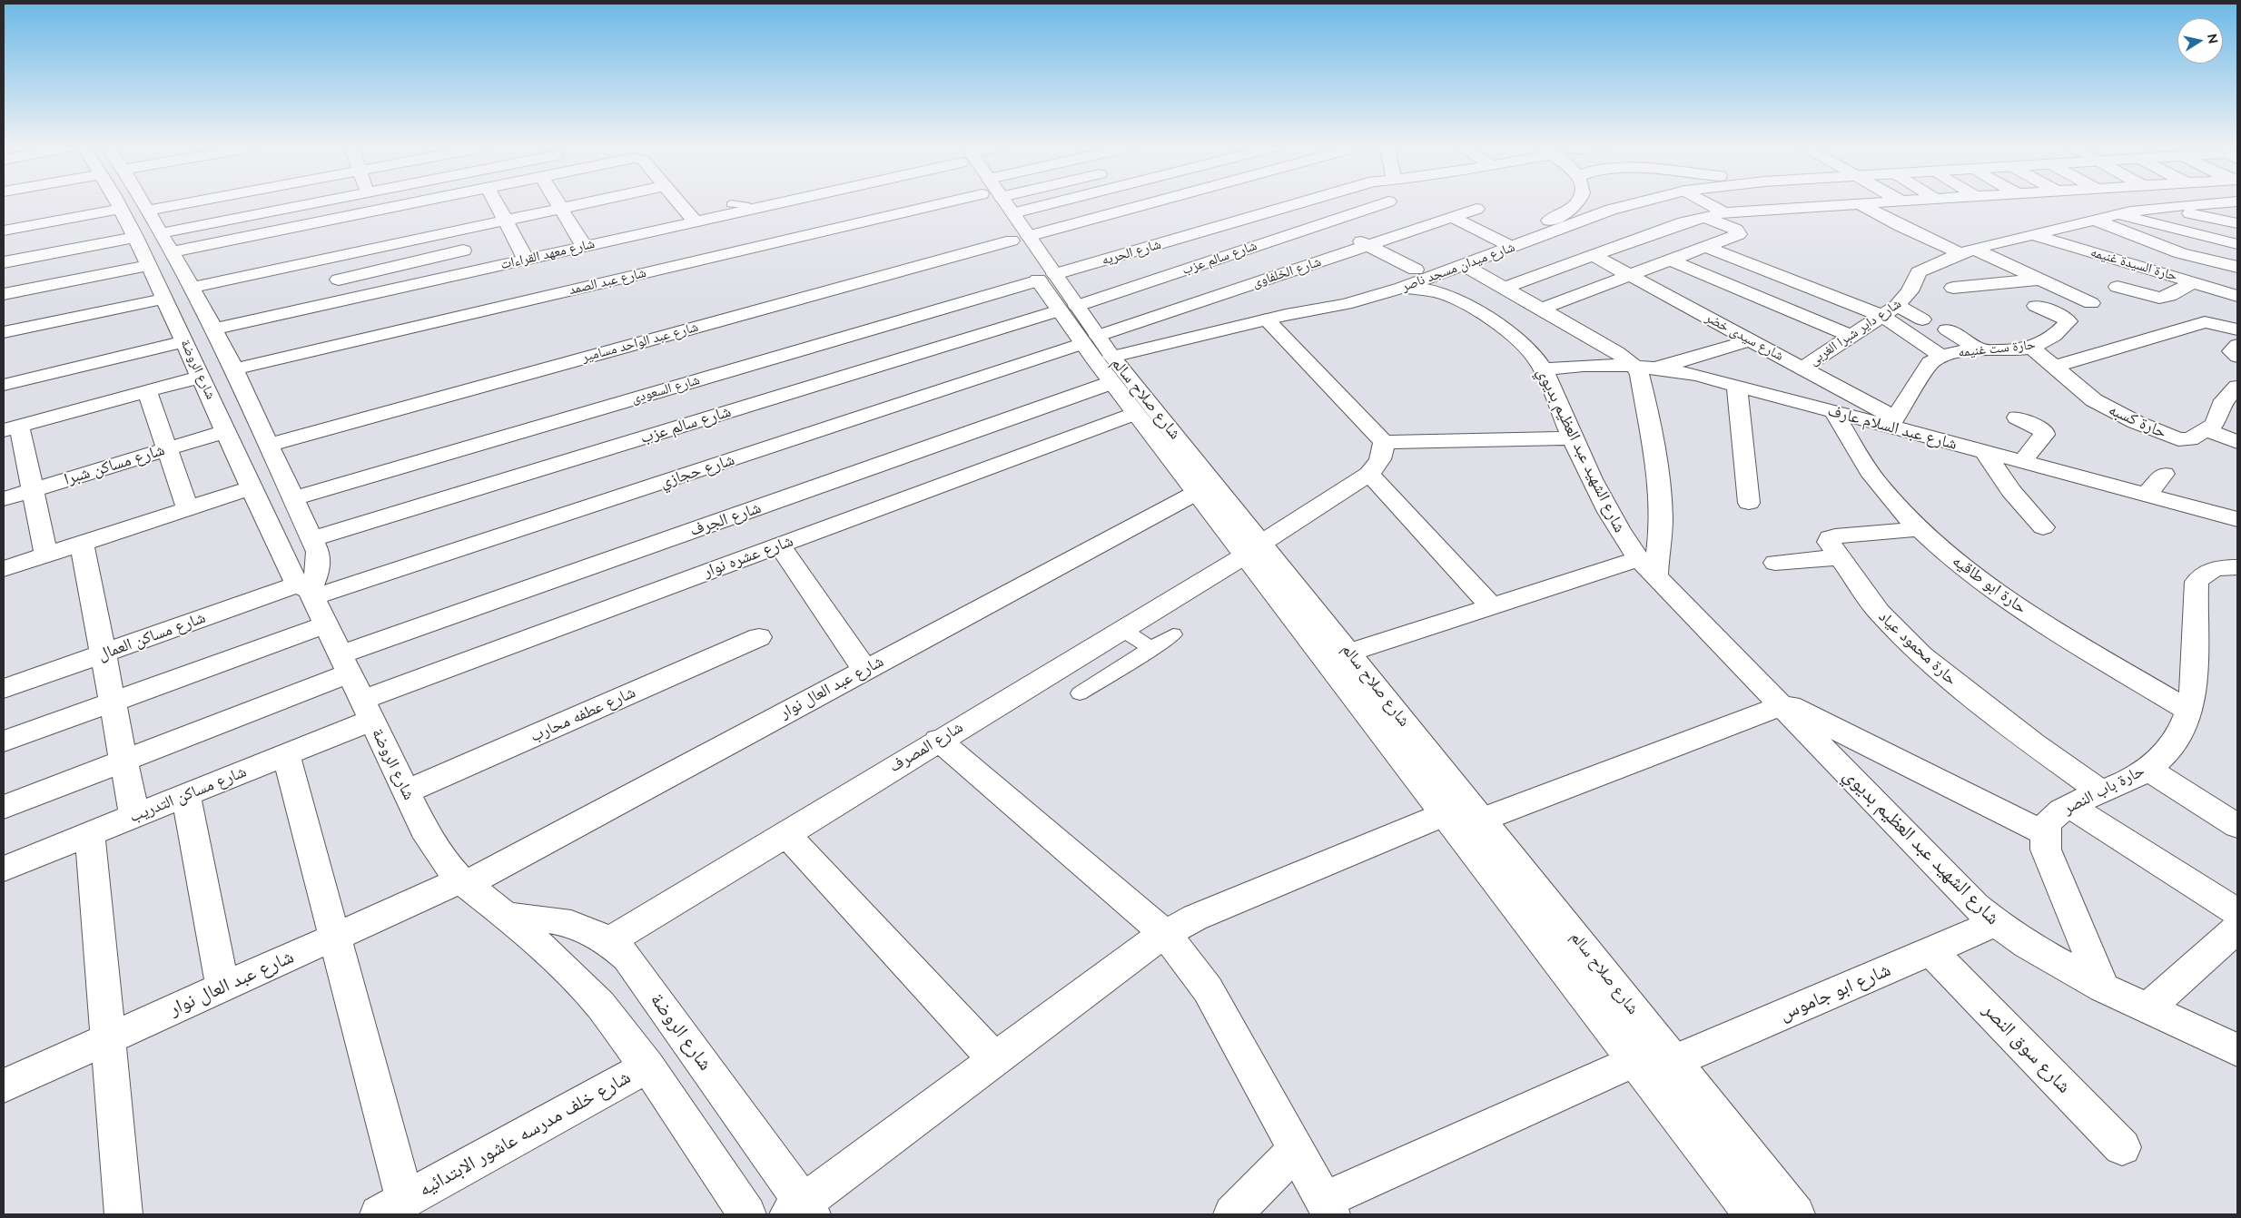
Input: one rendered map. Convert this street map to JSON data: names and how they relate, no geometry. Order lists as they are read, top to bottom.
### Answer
{
  "streets": {
    "street": [
      "شارع الحريه",
      "شارع معهد القراءات",
      "شارع سالم عزب",
      "حارة السيدة غنيمه",
      "شارع ميدان مسجد ناصر",
      "شارع الخلفاوى",
      "شارع عبد الصمد",
      "شارع داير شبرا الغربى",
      "شارع سيدى خضر",
      "شارع عبد الواحد مسامير",
      "حارة ست غنيمه",
      "شارع الروضة",
      "شارع السعودى",
      "شارع صلاح سالم",
      "حارة كسبه",
      "شارع عبد السلام عارف",
      "شارع الشهيد عبد العظيم بديوي",
      "شارع مساكن شبرا",
      "شارع حجازي",
      "شارع الجرف",
      "شارع عشره نوار",
      "حارة ابو طاقيه",
      "شارع مساكن العمال",
      "حارة محمود عياد",
      "شارع عبد العال نوار",
      "شارع عطفه محارب",
      "شارع المصرف",
      "حارة باب النصر",
      "شارع مساكن التدريب",
      "شارع ابو جاموس",
      "شارع سوق النصر",
      "شارع خلف مدرسه عاشور الابتدائيه"
    ]
  },
  "crossings": [
    ["شارع الحريه", "شارع السعودى"],
    ["شارع الحريه", "شارع صلاح سالم"],
    ["شارع معهد القراءات", "شارع الروضة"],
    ["شارع سالم عزب", "شارع الروضة"],
    ["شارع سالم عزب", "شارع صلاح سالم"],
    ["شارع ميدان مسجد ناصر", "شارع صلاح سالم"],
    ["شارع ميدان مسجد ناصر", "شارع الشهيد عبد العظيم بديوي"],
    ["شارع الخلفاوى", "شارع صلاح سالم"],
    ["شارع الخلفاوى", "شارع حجازي"],
    ["شارع عبد الصمد", "شارع الروضة"],
    ["شارع داير شبرا الغربى", "شارع سيدى خضر"],
    ["شارع سيدى خضر", "حارة ست غنيمه"],
    ["شارع سيدى خضر", "شارع عبد السلام عارف"],
    ["شارع عبد الواحد مسامير", "شارع الروضة"],
    ["شارع عبد الواحد مسامير", "شارع صلاح سالم"],
    ["حارة ست غنيمه", "حارة كسبه"],
    ["حارة ست غنيمه", "شارع عبد السلام عارف"],
    ["شارع الروضة", "شارع السعودى"],
    ["شارع الروضة", "شارع مساكن شبرا"],
    ["شارع الروضة", "شارع حجازي"],
    ["شارع الروضة", "شارع الجرف"],
    ["شارع الروضة", "شارع عشره نوار"],
    ["شارع الروضة", "شارع مساكن العمال"],
    ["شارع الروضة", "شارع عبد العال نوار"],
    ["شارع الروضة", "شارع عطفه محارب"],
    ["شارع الروضة", "شارع المصرف"],
    ["شارع الروضة", "شارع مساكن التدريب"],
    ["شارع الروضة", "شارع خلف مدرسه عاشور الابتدائيه"],
    ["شارع السعودى", "شارع صلاح سالم"],
    ["شارع صلاح سالم", "شارع حجازي"],
    ["شارع صلاح سالم", "شارع الجرف"],
    ["شارع صلاح سالم", "شارع عشره نوار"],
    ["شارع صلاح سالم", "شارع عبد العال نوار"],
    ["شارع صلاح سالم", "شارع المصرف"],
    ["شارع صلاح سالم", "شارع ابو جاموس"],
    ["شارع عبد السلام عارف", "شارع الشهيد عبد العظيم بديوي"],
    ["شارع عبد السلام عارف", "حارة ابو طاقيه"],
    ["شارع الشهيد عبد العظيم بديوي", "شارع ابو جاموس"],
    ["شارع حجازي", "شارع مساكن العمال"],
    ["شارع عشره نوار", "شارع مساكن التدريب"],
    ["حارة ابو طاقيه", "حارة محمود عياد"],
    ["حارة ابو طاقيه", "حارة باب النصر"],
    ["حارة محمود عياد", "حارة باب النصر"],
    ["شارع ابو جاموس", "شارع سوق النصر"]
  ],
  "north": "right"
}
